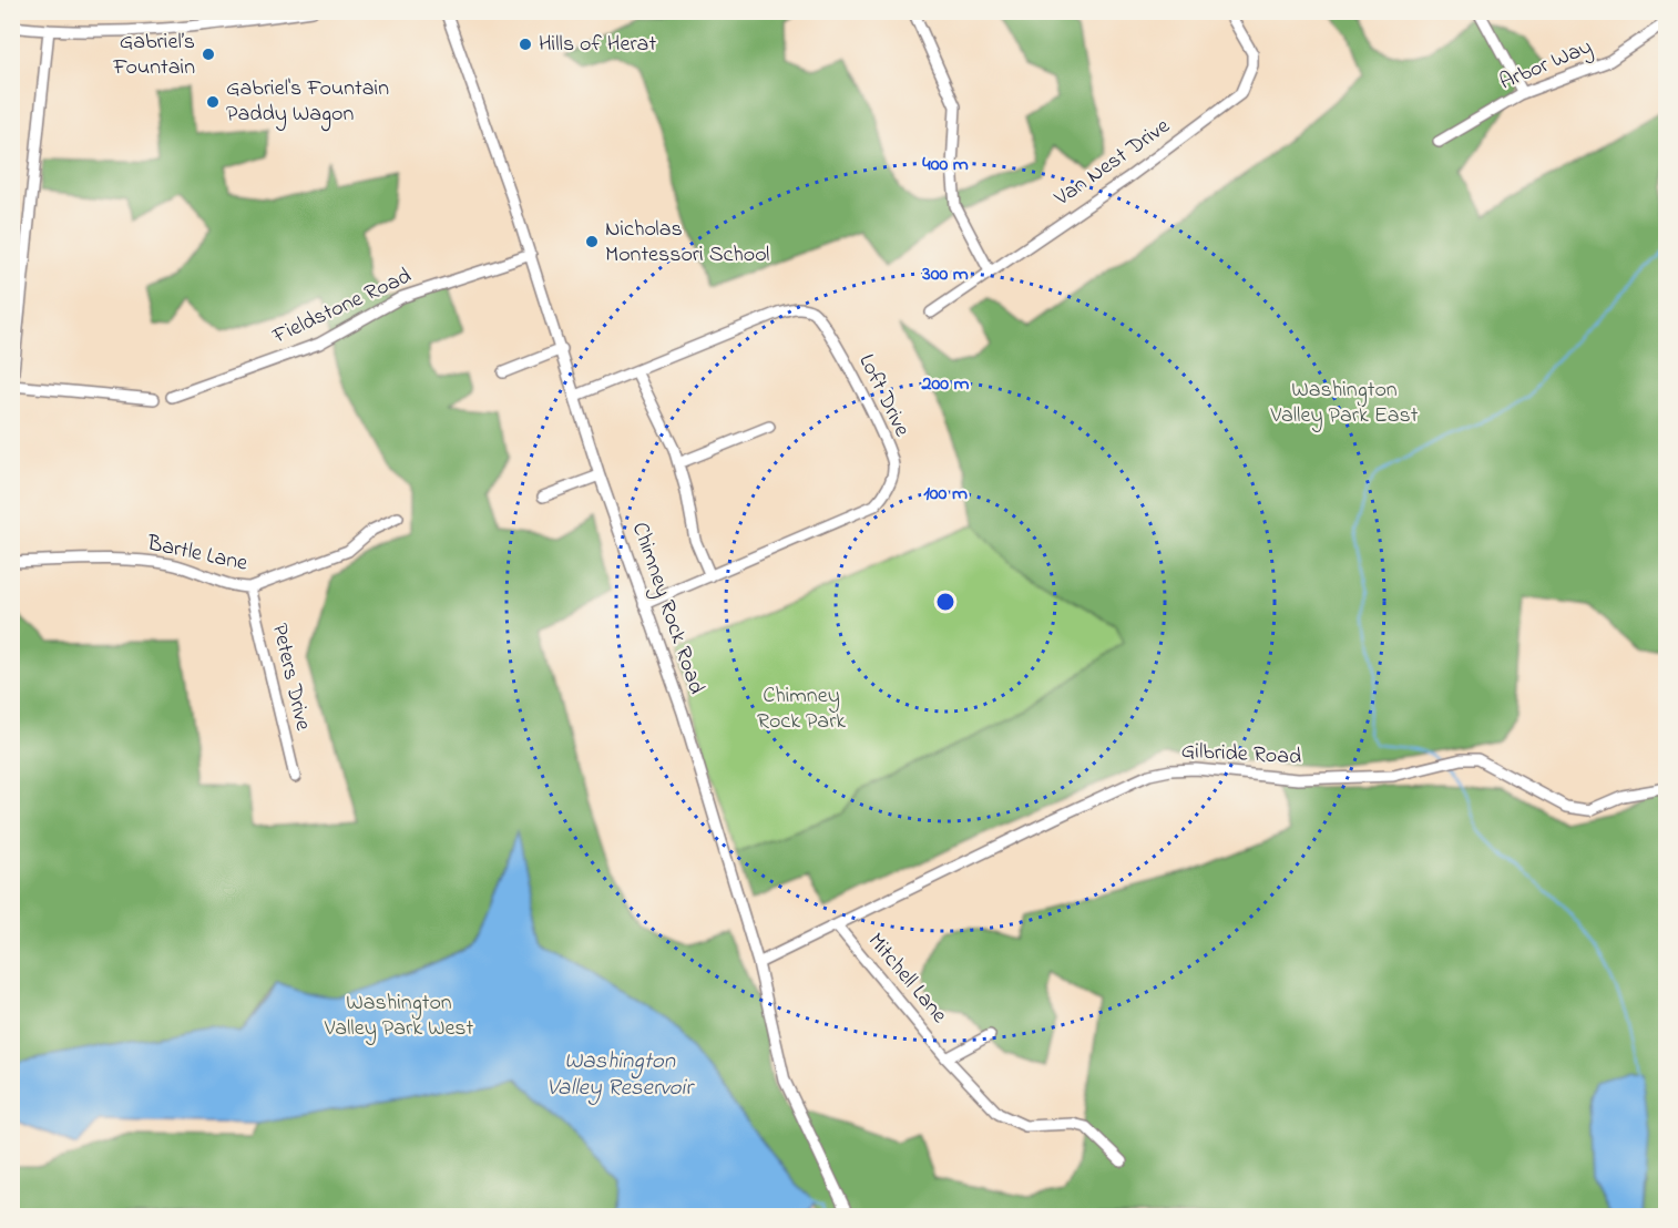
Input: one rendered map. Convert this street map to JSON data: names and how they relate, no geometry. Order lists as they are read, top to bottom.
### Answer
{
  "streets": {
    "street": [
      "Arbor Way",
      "Van Nest Drive",
      "Fieldstone Road",
      "Loft Drive",
      "Bartle Lane",
      "Chimney Rock Road",
      "Peters Drive",
      "Gilbride Road",
      "Mitchell Lane"
    ]
  },
  "crossings": [
    ["Fieldstone Road", "Chimney Rock Road"],
    ["Loft Drive", "Chimney Rock Road"],
    ["Bartle Lane", "Peters Drive"],
    ["Chimney Rock Road", "Gilbride Road"],
    ["Gilbride Road", "Mitchell Lane"]
  ],
  "water": ["Washington Valley Reservoir"],
  "parks": ["Washington Valley Park East", "Chimney Rock Park", "Washington Valley Park West"],
  "places": [
    "Hills of Herat",
    "Gabriel’s Fountain",
    "Gabriel's Fountain Paddy Wagon",
    "Nicholas Montessori School"
  ],
  "rings": [
    "400 m",
    "300 m",
    "200 m",
    "100 m"
  ]
}
